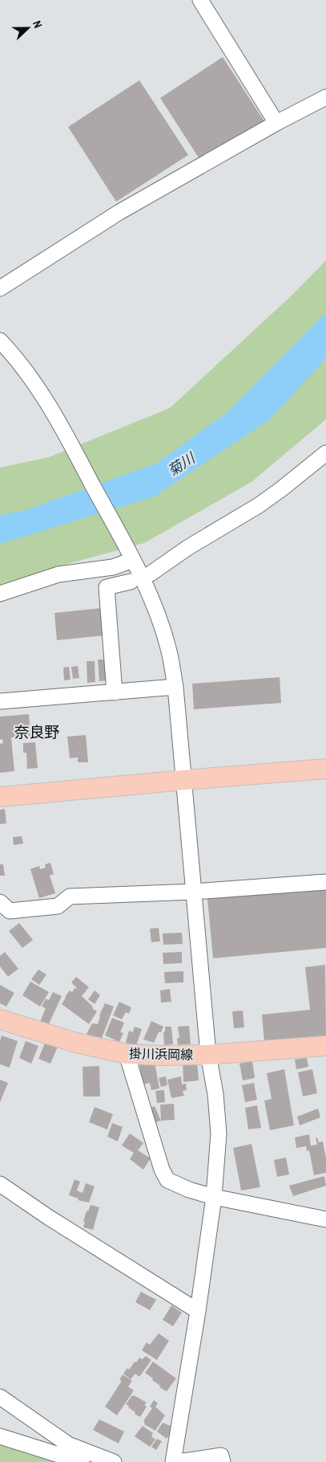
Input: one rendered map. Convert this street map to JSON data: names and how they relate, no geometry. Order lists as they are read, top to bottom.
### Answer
{
  "streets": {
    "main road": ["掛川浜岡線"]
  },
  "districts": ["奈良野"],
  "water": ["菊川"],
  "north": "right"
}
